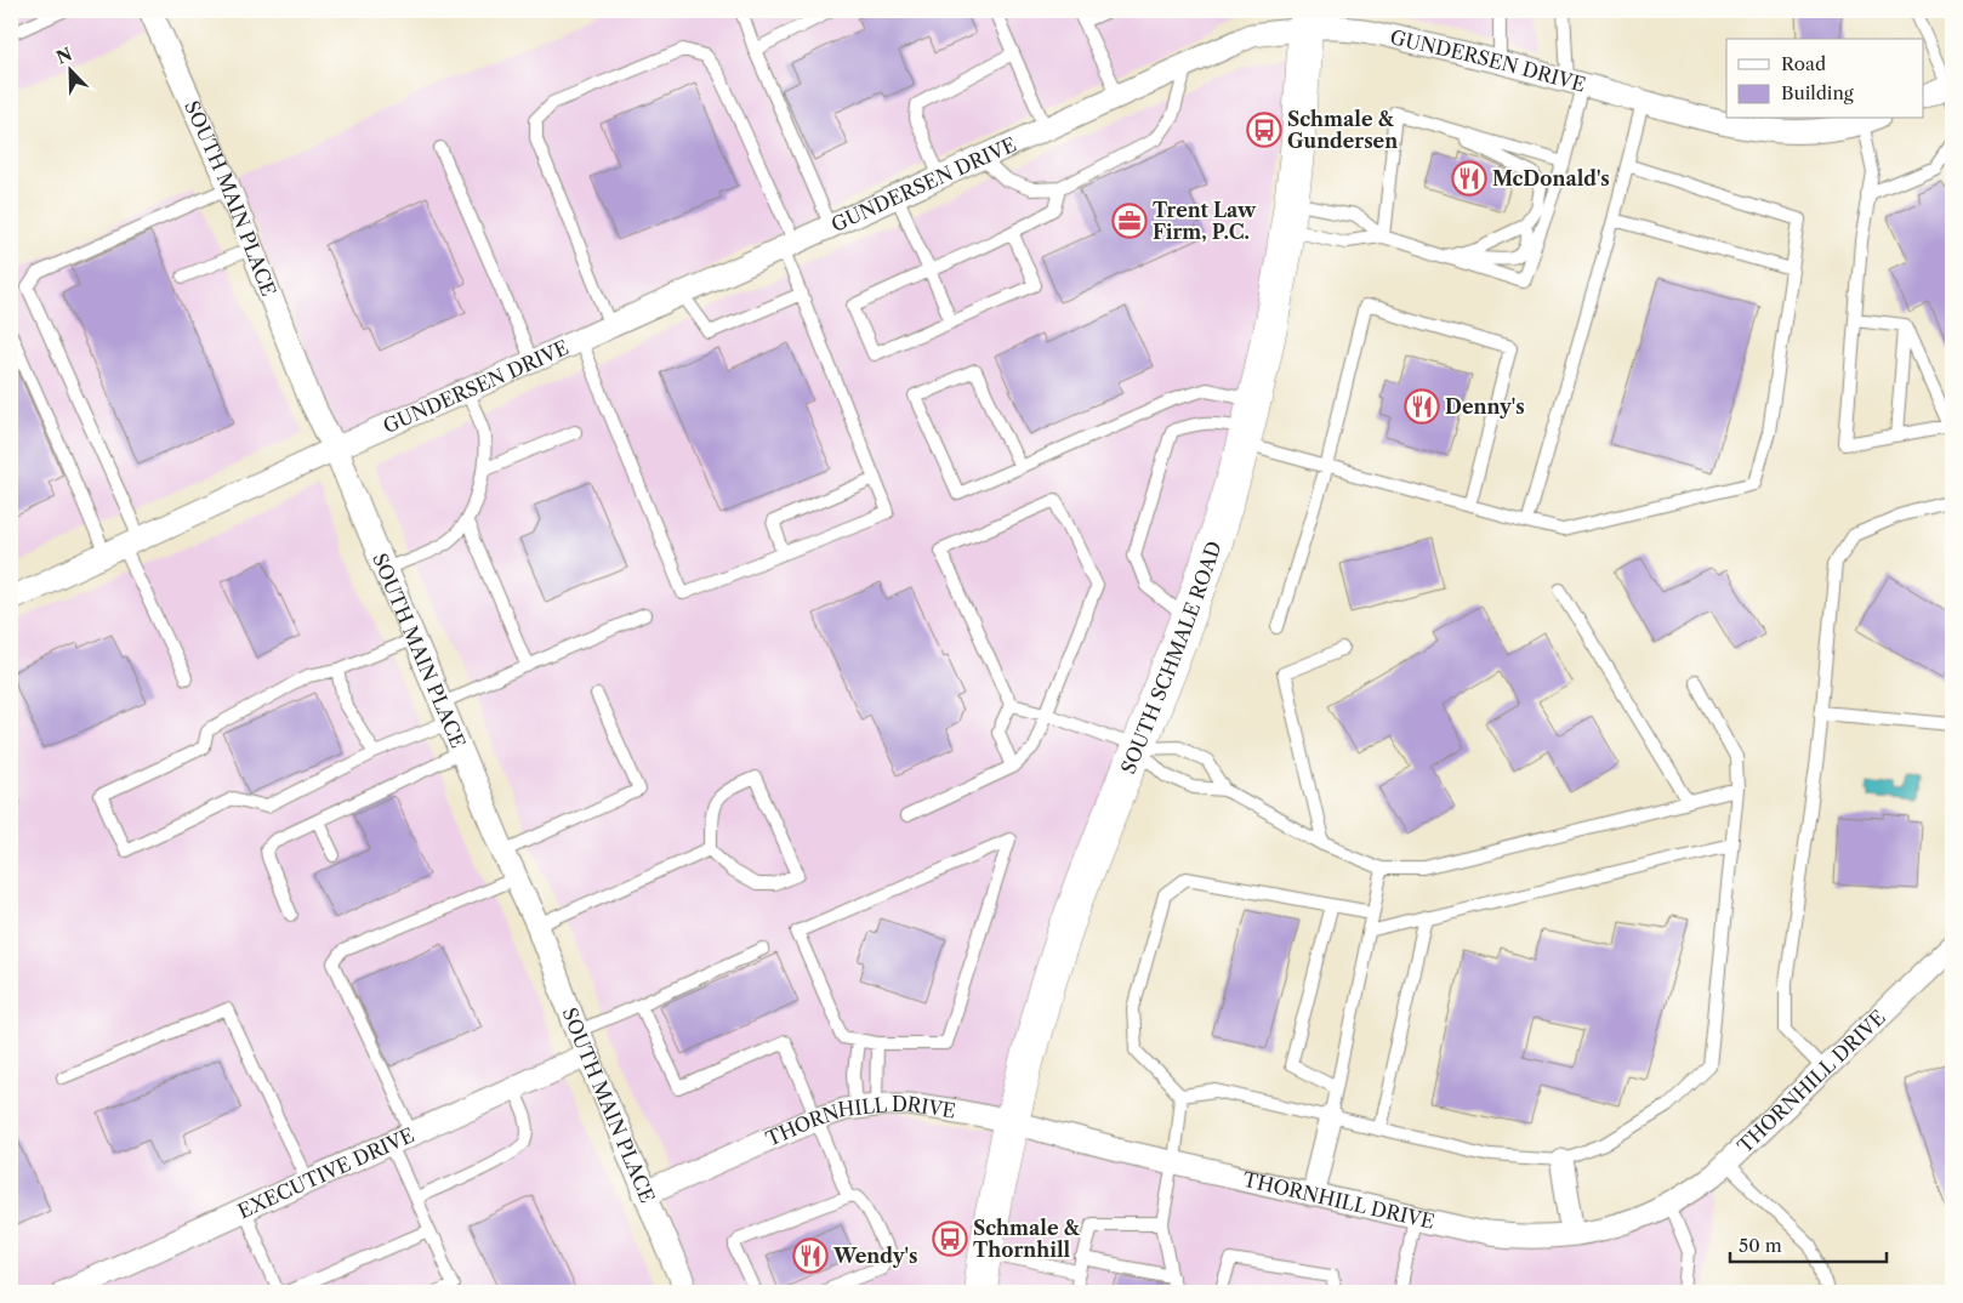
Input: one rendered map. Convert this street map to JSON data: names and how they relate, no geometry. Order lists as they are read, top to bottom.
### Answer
{
  "streets": {
    "main road": ["SOUTH SCHMALE ROAD"],
    "street": [
      "GUNDERSEN DRIVE",
      "SOUTH MAIN PLACE",
      "THORNHILL DRIVE",
      "EXECUTIVE DRIVE"
    ]
  },
  "crossings": [
    ["GUNDERSEN DRIVE", "SOUTH MAIN PLACE"],
    ["GUNDERSEN DRIVE", "SOUTH SCHMALE ROAD"],
    ["SOUTH MAIN PLACE", "THORNHILL DRIVE"],
    ["SOUTH MAIN PLACE", "EXECUTIVE DRIVE"],
    ["SOUTH SCHMALE ROAD", "THORNHILL DRIVE"]
  ],
  "places": {
    "bus stop": ["Schmale & Gundersen", "Schmale & Thornhill"],
    "restaurant": ["McDonald's", "Denny's", "Wendy's"],
    "office": ["Trent Law Firm, P.C."]
  },
  "legend": ["Road", "Building"],
  "scale_bar": "50 m",
  "north": "top left"
}
